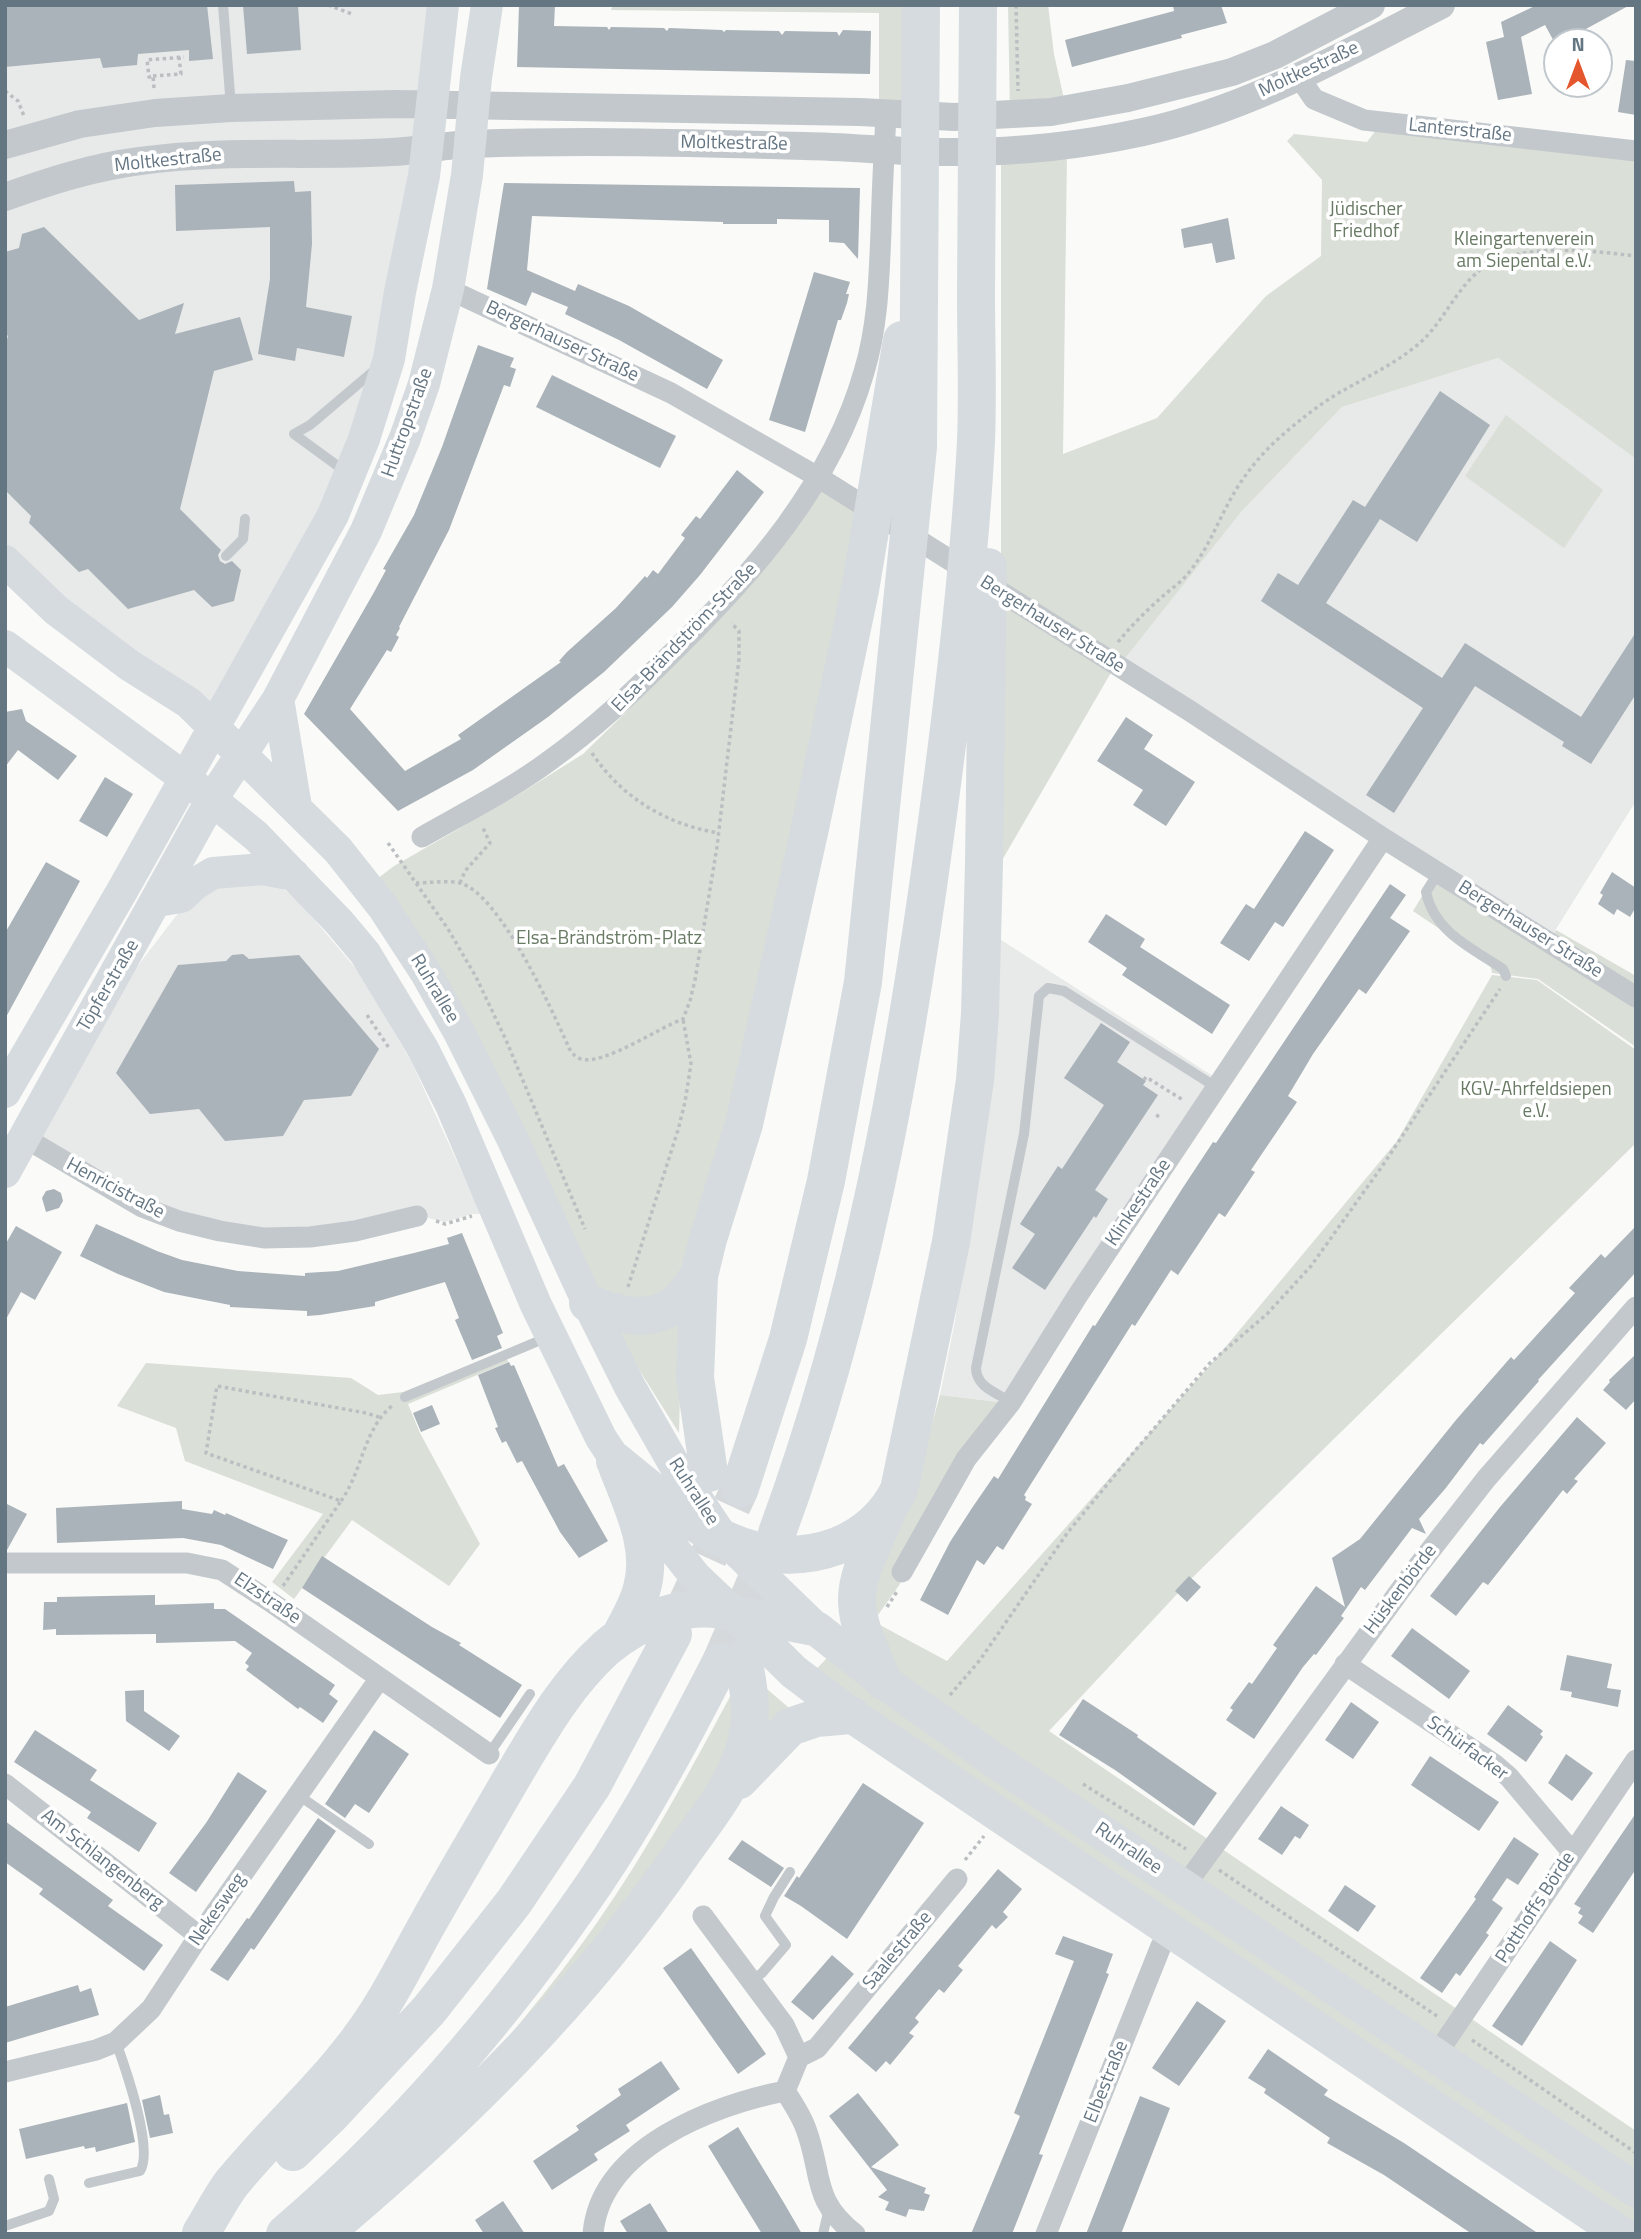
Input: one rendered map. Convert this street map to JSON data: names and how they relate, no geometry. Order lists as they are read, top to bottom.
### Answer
{
  "streets": {
    "main road": ["Huttropstraße", "Töpferstraße", "Ruhrallee"],
    "street": [
      "Moltkestraße",
      "Lanterstraße",
      "Bergerhauser Straße",
      "Elsa-Brändström-Straße",
      "Henricistraße",
      "Klinkestraße",
      "Hüskenbörde",
      "Elzstraße",
      "Schürfacker",
      "Am Schlangenberg",
      "Potthoffs Börde",
      "Nekesweg",
      "Saalestraße",
      "Elbestraße"
    ]
  },
  "crossings": [
    ["Moltkestraße", "Lanterstraße"],
    ["Moltkestraße", "Huttropstraße"],
    ["Moltkestraße", "Elsa-Brändström-Straße"],
    ["Bergerhauser Straße", "Huttropstraße"],
    ["Bergerhauser Straße", "Elsa-Brändström-Straße"],
    ["Bergerhauser Straße", "Klinkestraße"],
    ["Huttropstraße", "Töpferstraße"],
    ["Huttropstraße", "Ruhrallee"],
    ["Töpferstraße", "Ruhrallee"],
    ["Töpferstraße", "Henricistraße"],
    ["Ruhrallee", "Hüskenbörde"],
    ["Ruhrallee", "Potthoffs Börde"],
    ["Ruhrallee", "Elbestraße"],
    ["Hüskenbörde", "Schürfacker"],
    ["Elzstraße", "Nekesweg"],
    ["Schürfacker", "Potthoffs Börde"],
    ["Am Schlangenberg", "Nekesweg"]
  ],
  "parks": [
    "Jüdischer Friedhof",
    "Kleingartenverein am Siepental e.V.",
    "Elsa-Brändström-Platz",
    "KGV-Ahrfeldsiepen e.V."
  ],
  "north": "top"
}
